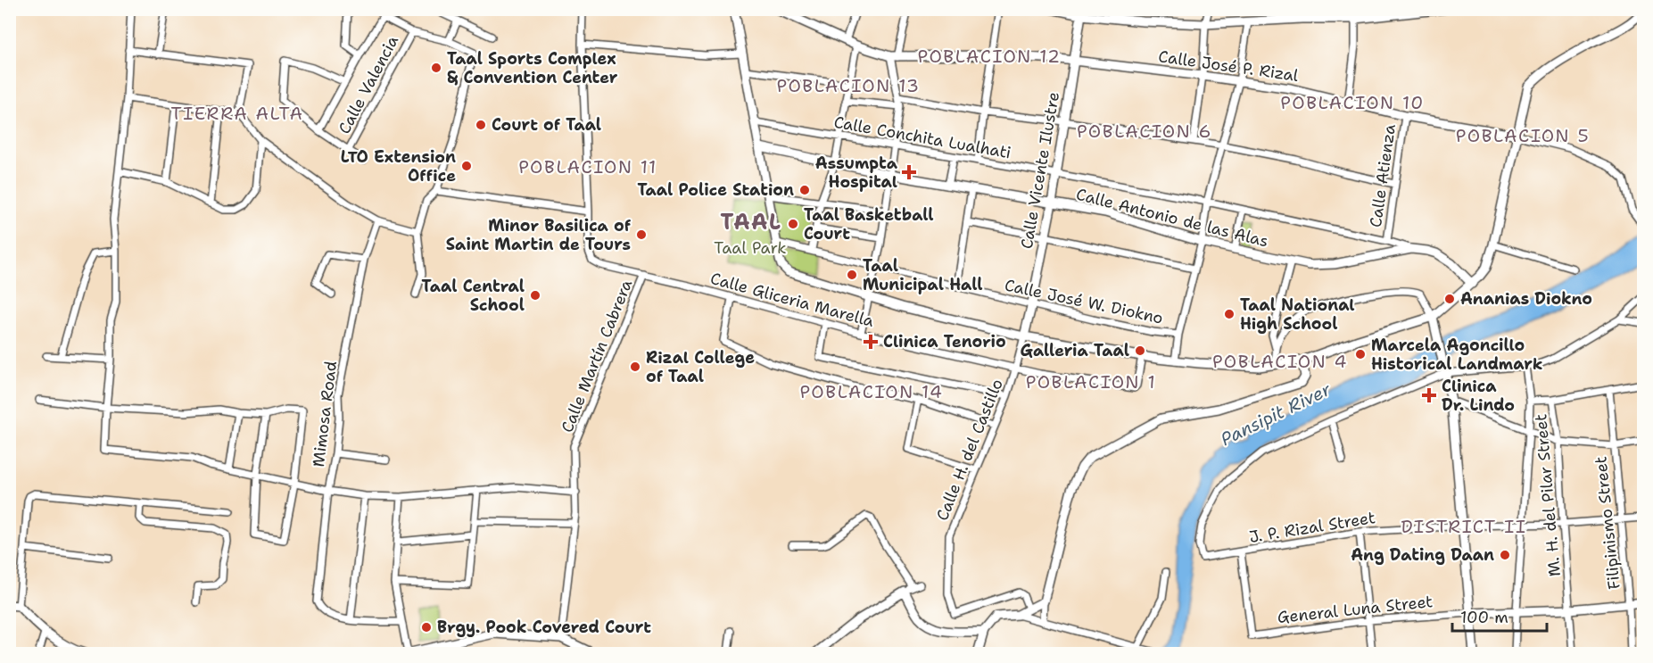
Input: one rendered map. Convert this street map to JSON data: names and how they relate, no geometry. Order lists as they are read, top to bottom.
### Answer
{
  "streets": {
    "main road": [
      "Calle José P. Rizal",
      "Calle Vicente Ilustre",
      "Calle Antonio de las Alas",
      "General Luna Street"
    ],
    "street": [
      "Calle Valencia",
      "Calle Conchita Lualhati",
      "Calle Atienza",
      "Calle Gliceria Marella",
      "Calle José W. Diokno",
      "Calle Martín Cabrera",
      "Mimosa Road",
      "Calle H. del Castillo",
      "M. H. del Pilar Street",
      "Filipinismo Street",
      "J. P. Rizal Street"
    ]
  },
  "crossings": [
    ["Calle José P. Rizal", "Calle Vicente Ilustre"],
    ["Calle José P. Rizal", "Calle Atienza"],
    ["Calle Conchita Lualhati", "Calle Vicente Ilustre"],
    ["Calle Conchita Lualhati", "Calle Atienza"],
    ["Calle Conchita Lualhati", "Calle Antonio de las Alas"],
    ["Calle Vicente Ilustre", "Calle Antonio de las Alas"],
    ["Calle Vicente Ilustre", "Calle José W. Diokno"],
    ["Calle Vicente Ilustre", "Calle H. del Castillo"],
    ["Calle Gliceria Marella", "Calle Martín Cabrera"],
    ["Calle Gliceria Marella", "Calle H. del Castillo"],
    ["M. H. del Pilar Street", "J. P. Rizal Street"],
    ["M. H. del Pilar Street", "General Luna Street"],
    ["Filipinismo Street", "J. P. Rizal Street"],
    ["Filipinismo Street", "General Luna Street"],
    ["J. P. Rizal Street", "General Luna Street"]
  ],
  "districts": [
    "POBLACION 12",
    "POBLACION 13",
    "POBLACION 10",
    "TIERRA ALTA",
    "POBLACION 6",
    "POBLACION 5",
    "POBLACION 11",
    "TAAL",
    "POBLACION 4",
    "POBLACION 1",
    "POBLACION 14",
    "DISTRICT II"
  ],
  "water": ["Pansipit River"],
  "parks": ["Taal Park"],
  "places": {
    "other": [
      "Taal Sports Complex & Convention Center",
      "Court of Taal",
      "LTO Extension Office",
      "Taal Police Station",
      "Taal Basketball Court",
      "Minor Basilica of Saint Martin de Tours",
      "Taal Municipal Hall",
      "Taal Central School",
      "Ananias Diokno",
      "Taal National High School",
      "Galleria Taal",
      "Marcela Agoncillo Historical Landmark",
      "Rizal College of Taal",
      "Ang Dating Daan",
      "Brgy. Pook Covered Court"
    ],
    "health": ["Assumpta Hospital", "Clinica Tenorio", "Clinica Dr. Lindo"]
  },
  "scale_bar": "100 m"
}
